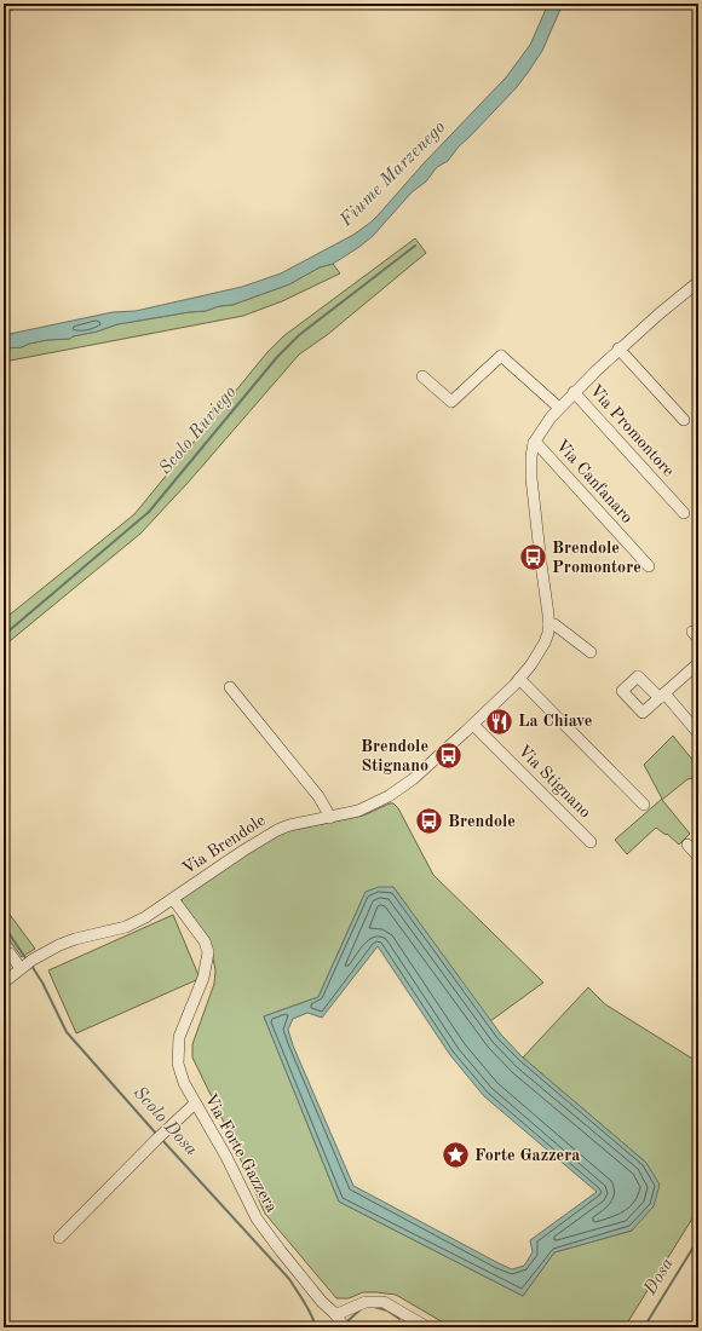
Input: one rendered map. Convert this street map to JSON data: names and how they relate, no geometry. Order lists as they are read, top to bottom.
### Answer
{
  "streets": {
    "street": [
      "Via Promontore",
      "Via Canfanaro",
      "Via Stignano",
      "Via Brendole",
      "Via Forte Gazzera"
    ]
  },
  "crossings": [
    ["Via Promontore", "Via Brendole"],
    ["Via Canfanaro", "Via Brendole"],
    ["Via Stignano", "Via Brendole"],
    ["Via Brendole", "Via Forte Gazzera"]
  ],
  "water": [
    "Fiume Marzenego",
    "Scolo Ruviego",
    "Scolo Dosa",
    "Dosa"
  ],
  "places": {
    "bus stop": ["Brendole Promontore", "Brendole Stignano", "Brendole"],
    "restaurant": ["La Chiave"],
    "place": ["Forte Gazzera"]
  }
}
